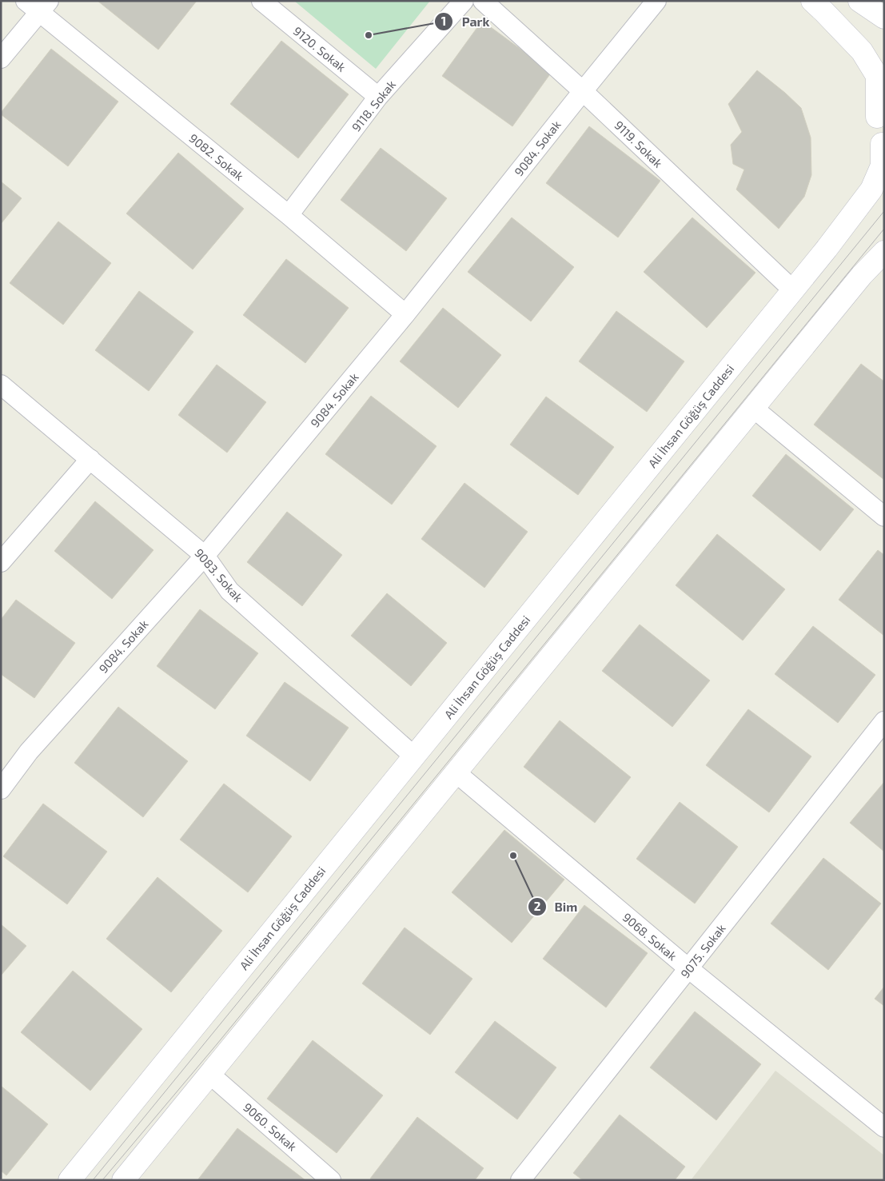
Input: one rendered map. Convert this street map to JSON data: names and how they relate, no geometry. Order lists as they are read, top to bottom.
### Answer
{
  "streets": {
    "main road": ["Ali İhsan Göğüş Caddesi"],
    "street": [
      "9120. Sokak",
      "9118. Sokak",
      "9119. Sokak",
      "9084. Sokak",
      "9082. Sokak",
      "9083. Sokak",
      "9068. Sokak",
      "9075. Sokak",
      "9060. Sokak"
    ]
  },
  "crossings": [
    ["9120. Sokak", "9118. Sokak"],
    ["9118. Sokak", "9082. Sokak"],
    ["9119. Sokak", "9084. Sokak"],
    ["9119. Sokak", "Ali İhsan Göğüş Caddesi"],
    ["9084. Sokak", "9082. Sokak"],
    ["9084. Sokak", "9083. Sokak"],
    ["Ali İhsan Göğüş Caddesi", "9083. Sokak"],
    ["9068. Sokak", "9075. Sokak"]
  ],
  "places": ["Park", "Bim"]
}
